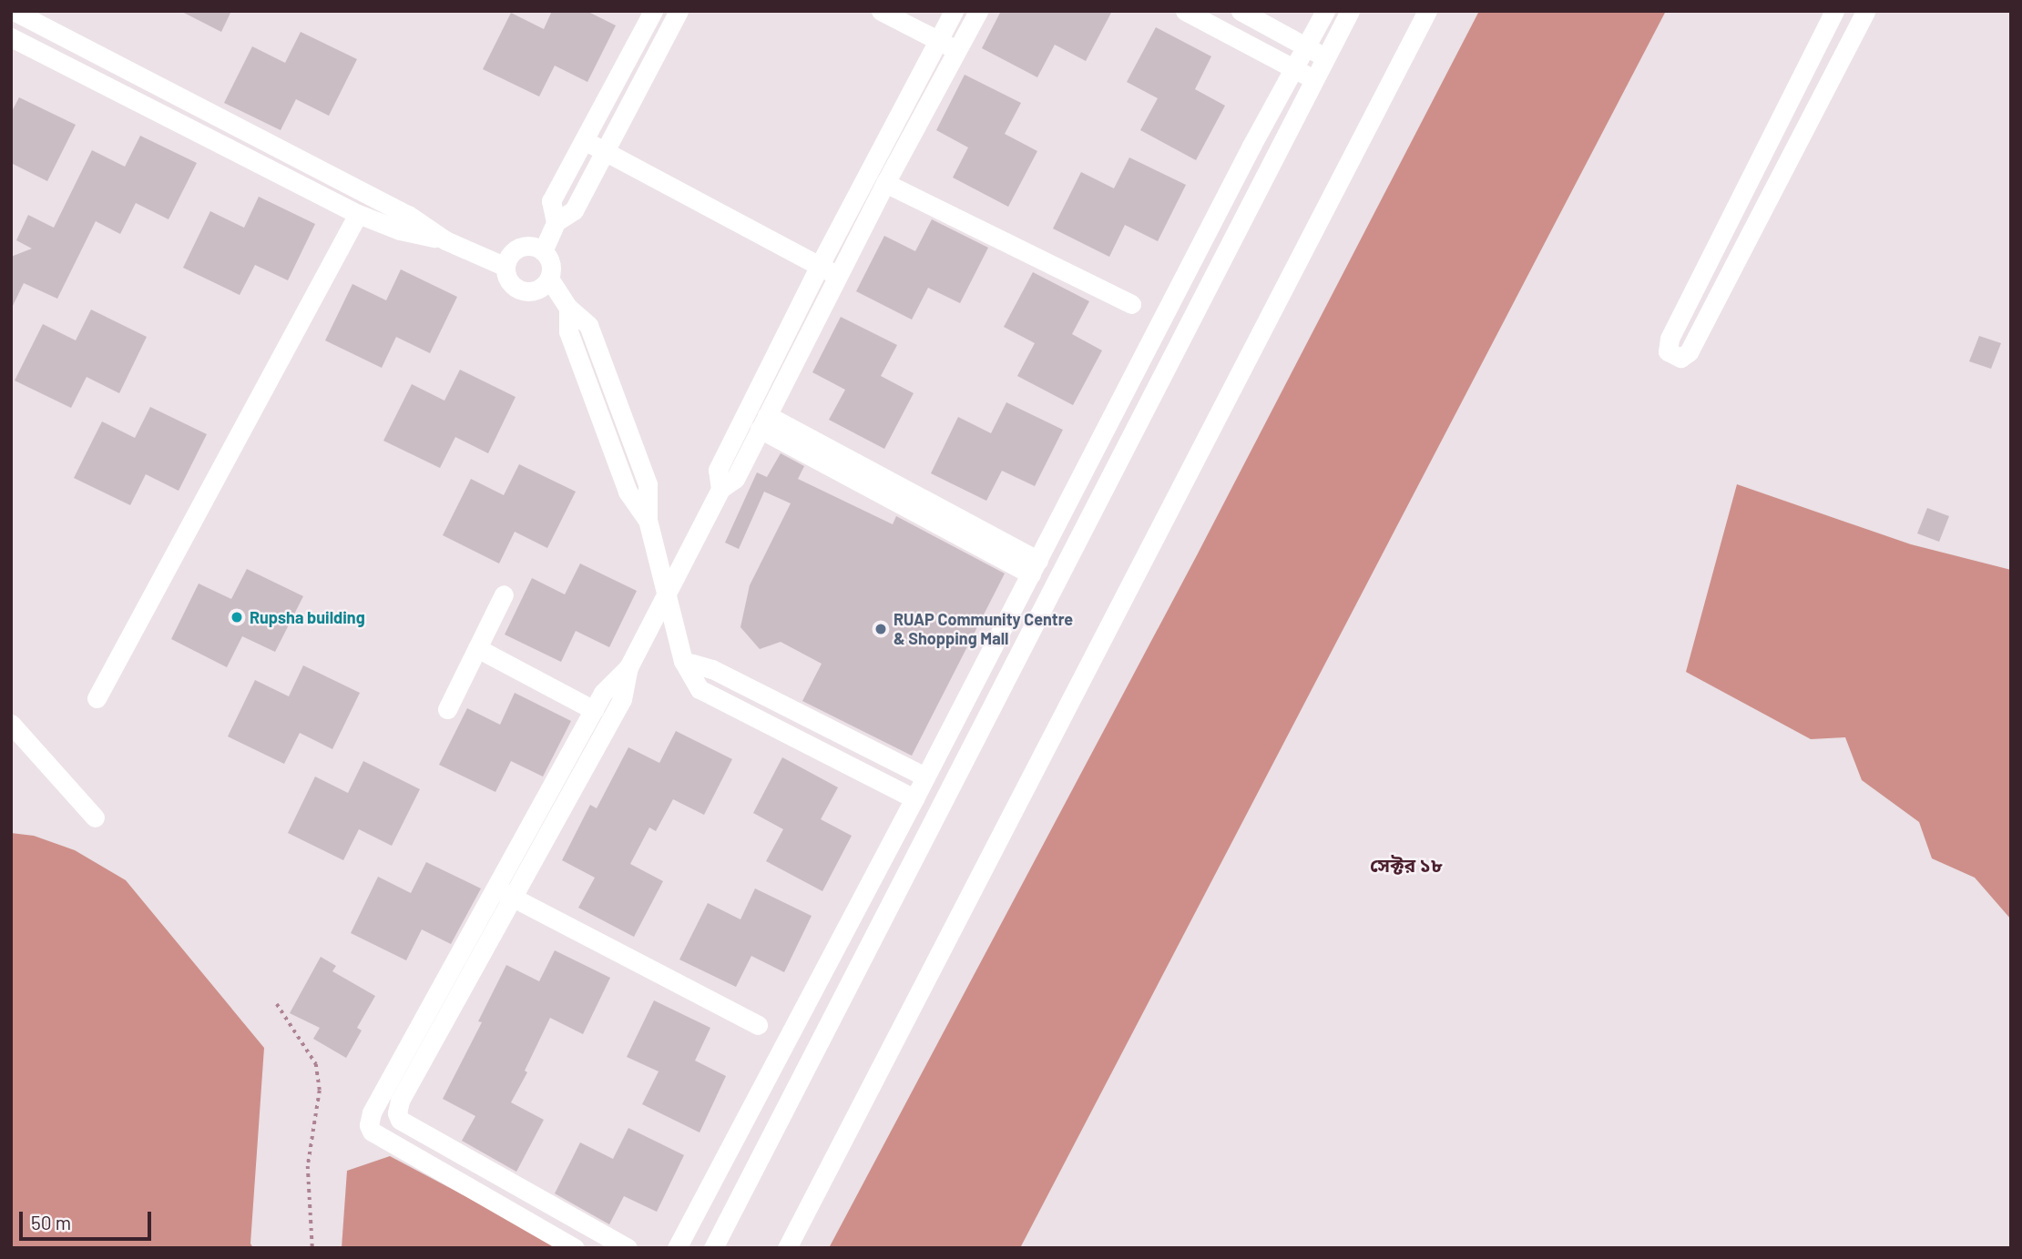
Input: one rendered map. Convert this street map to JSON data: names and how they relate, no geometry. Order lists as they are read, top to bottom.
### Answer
{
  "districts": ["সেক্টর ১৮"],
  "places": ["Rupsha building", "RUAP Community Centre & Shopping Mall"],
  "scale_bar": "50 m"
}
